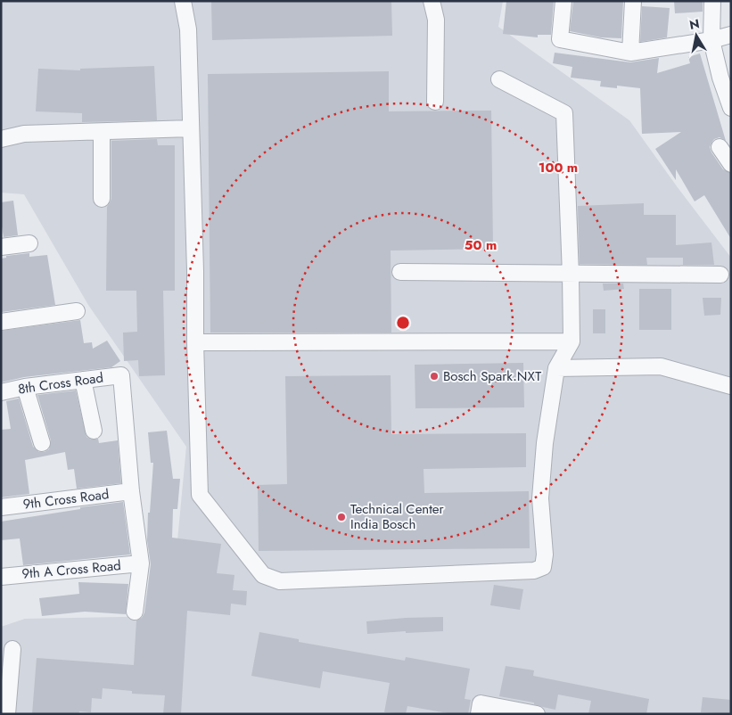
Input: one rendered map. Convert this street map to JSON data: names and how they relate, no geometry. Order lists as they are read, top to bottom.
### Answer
{
  "streets": {
    "street": ["8th Cross Road", "9th Cross Road", "9th A Cross Road"]
  },
  "crossings": [
    ["8th Cross Road", "9th Cross Road"]
  ],
  "places": ["Bosch Spark.NXT", "Technical Center India Bosch"],
  "north": "top",
  "rings": ["100 m", "50 m"]
}
